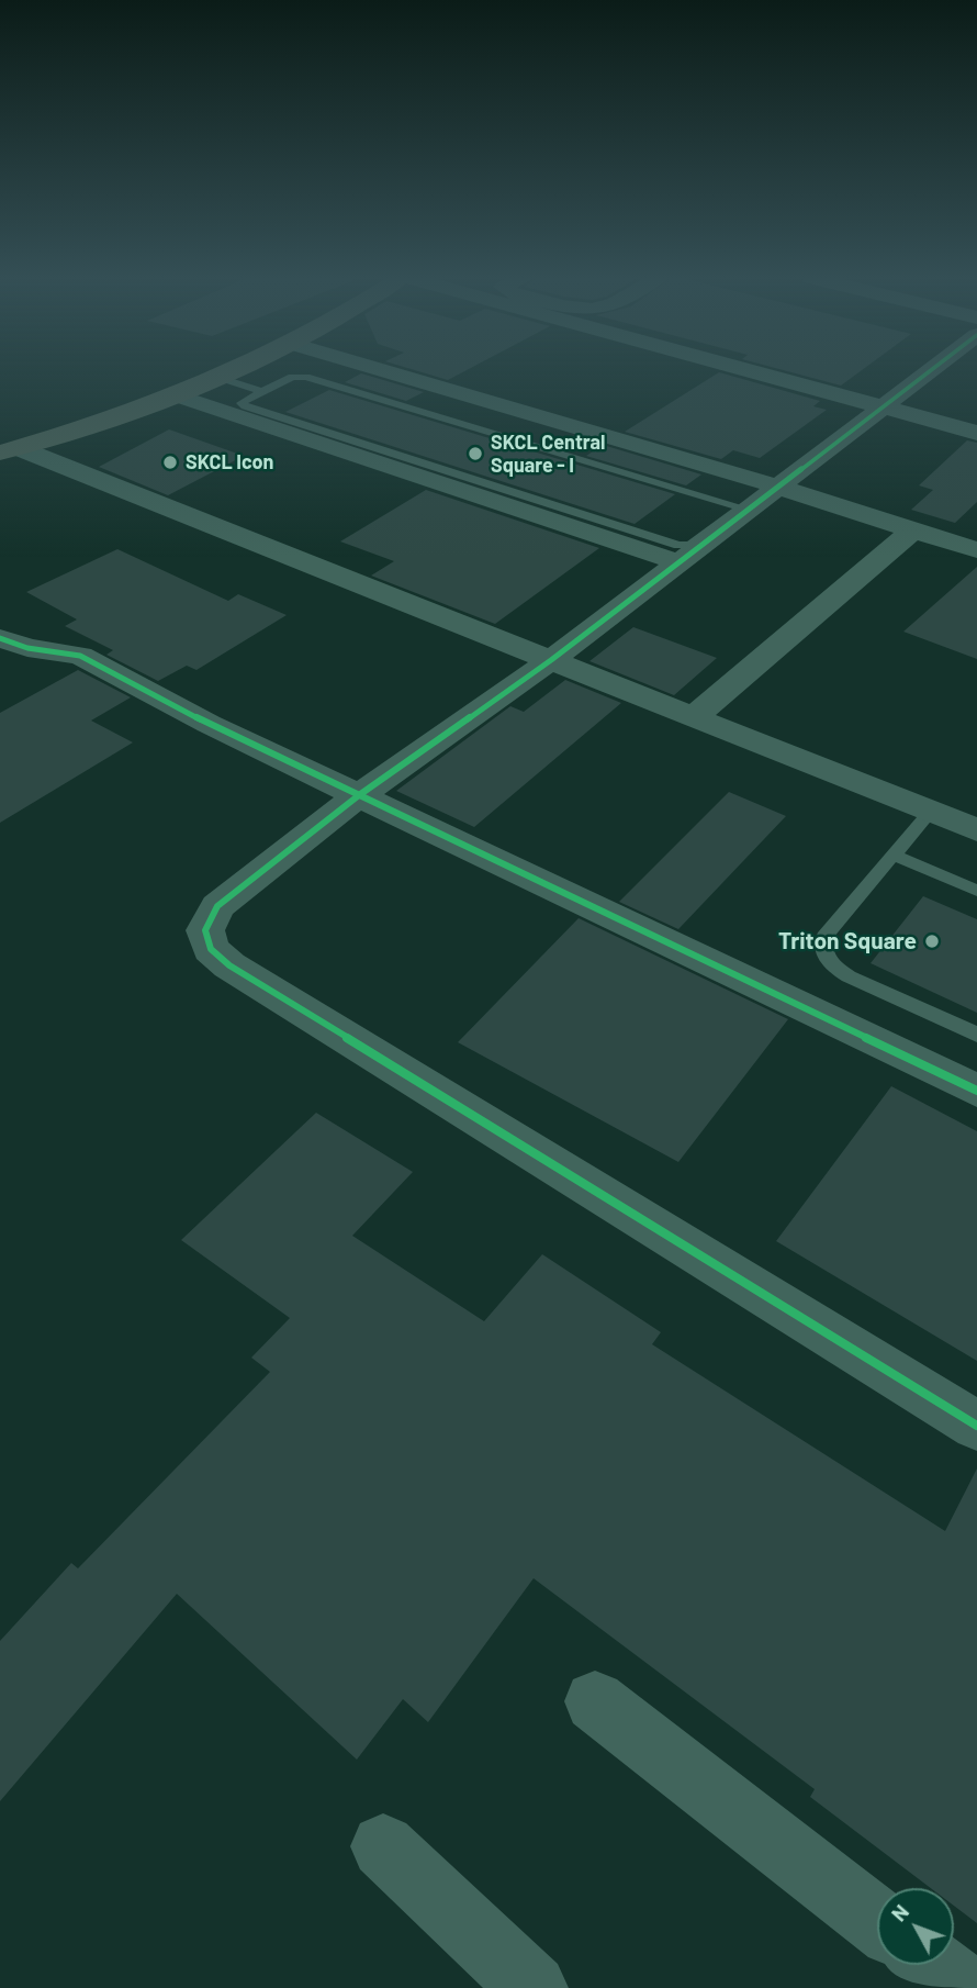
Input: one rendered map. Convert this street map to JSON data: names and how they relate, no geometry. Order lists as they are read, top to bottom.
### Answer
{
  "places": ["SKCL Central Square - I", "SKCL Icon", "Triton Square"],
  "north": "top left"
}
